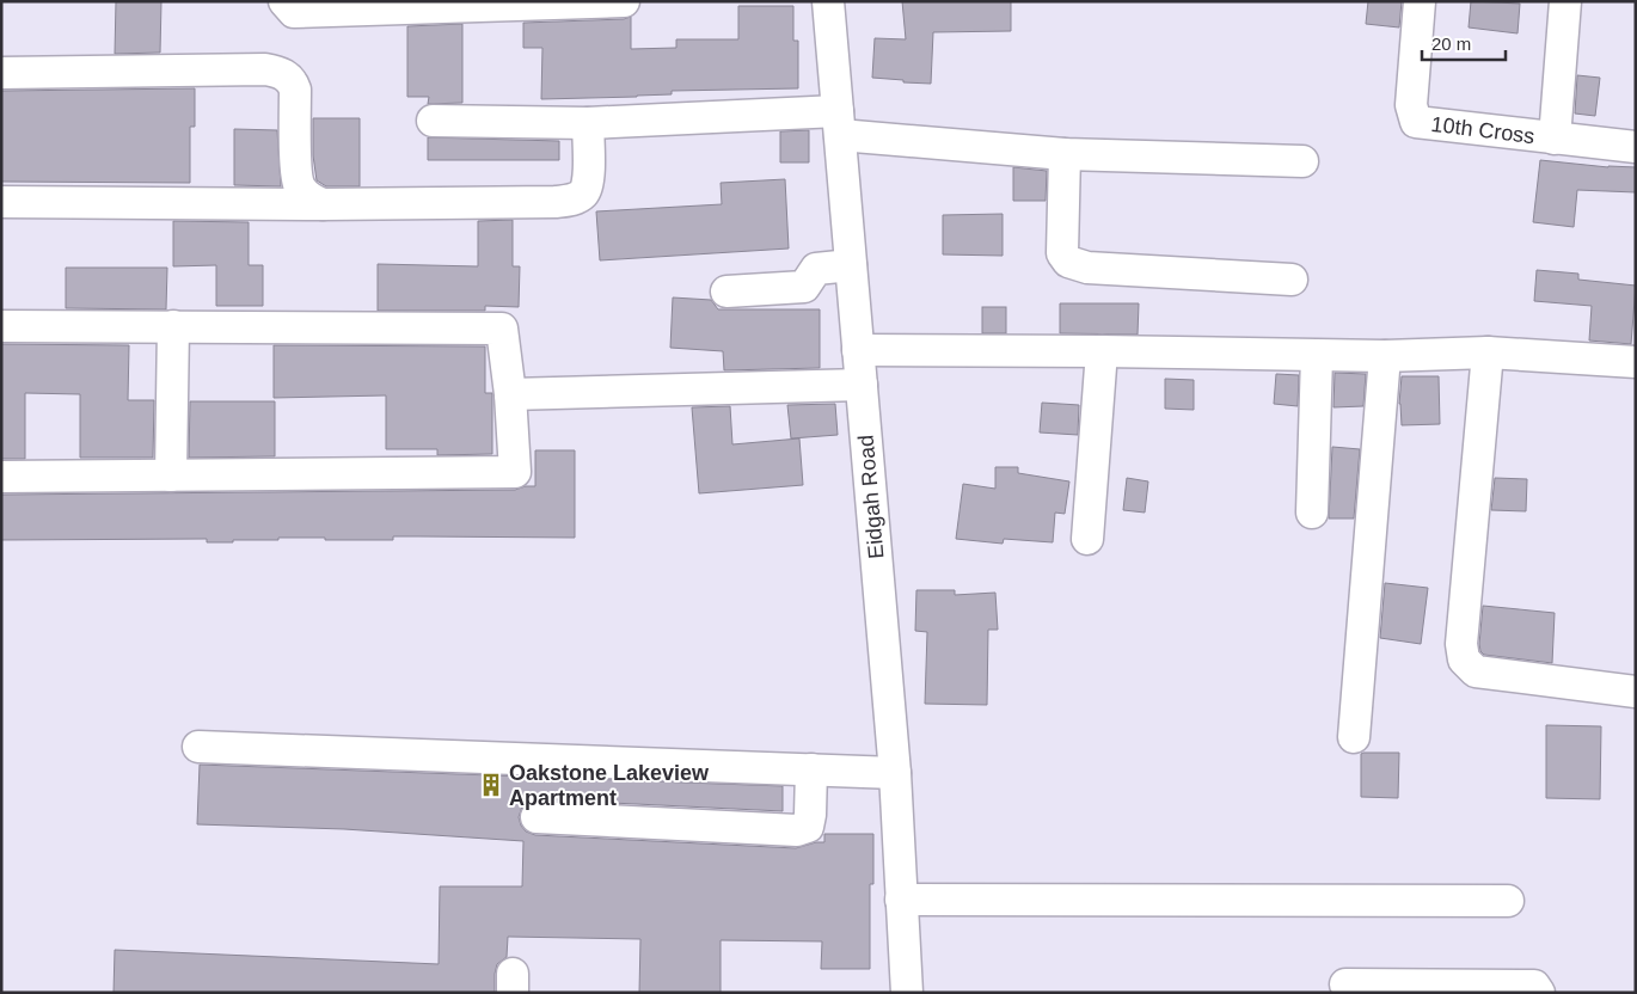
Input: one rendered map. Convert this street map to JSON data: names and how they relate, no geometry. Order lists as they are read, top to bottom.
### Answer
{
  "streets": {
    "street": ["10th Cross", "Eidgah Road"]
  },
  "places": {
    "building": ["Oakstone Lakeview Apartment"]
  },
  "scale_bar": "20 m"
}
